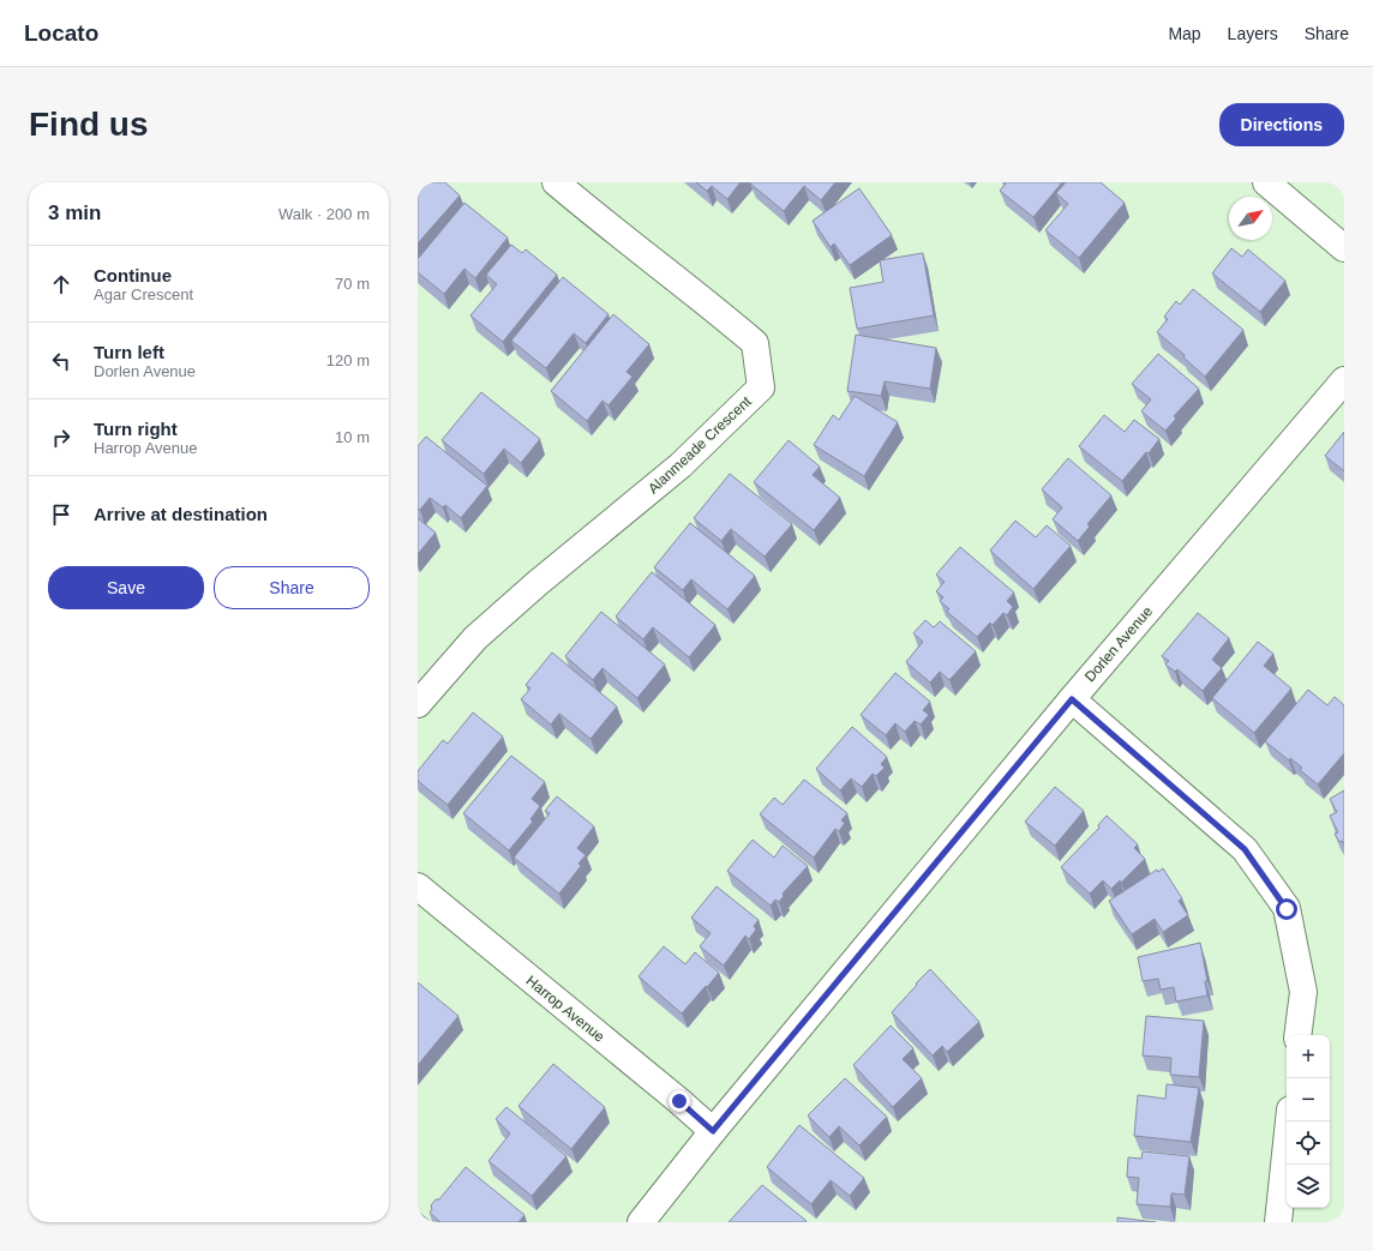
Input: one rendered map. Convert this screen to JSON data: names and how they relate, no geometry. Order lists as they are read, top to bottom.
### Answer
{
  "streets": {
    "street": ["Alanmeade Crescent", "Dorlen Avenue", "Harrop Avenue"]
  },
  "crossings": [
    ["Dorlen Avenue", "Harrop Avenue"]
  ],
  "north": "top right",
  "page": {
    "header": "Locato",
    "nav": ["Map", "Layers", "Share"],
    "buttons": [
      "Directions",
      ["Save", "Share"]
    ],
    "title": "Find us",
    "heading": ["3 min", "Walk · 200 m"],
    "list": [
      ["Continue", "Agar Crescent", "70 m"],
      ["Turn left", "Dorlen Avenue", "120 m"],
      ["Turn right", "Harrop Avenue", "10 m"],
      "Arrive at destination"
    ],
    "map_buttons": ["+", "−"]
  }
}
